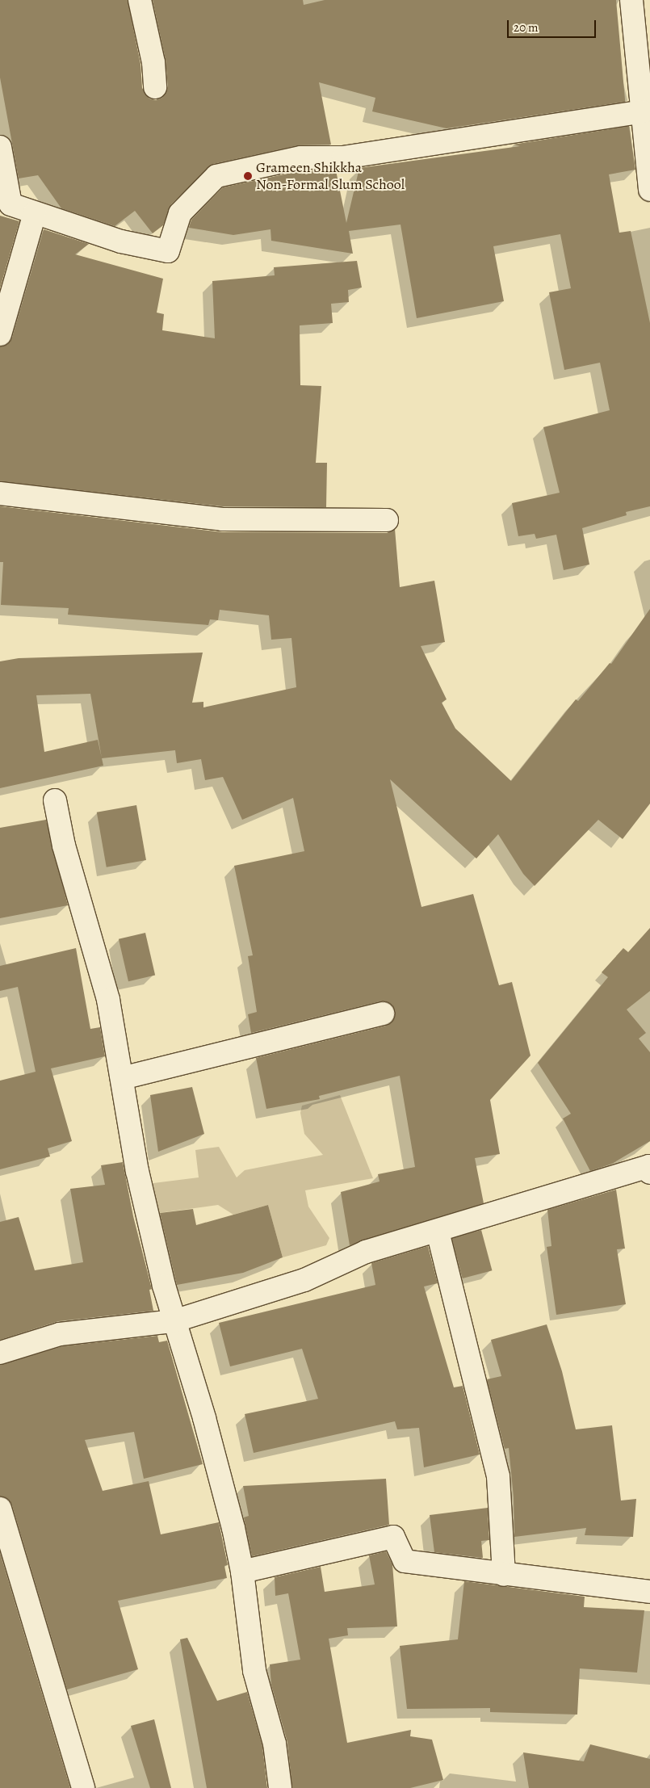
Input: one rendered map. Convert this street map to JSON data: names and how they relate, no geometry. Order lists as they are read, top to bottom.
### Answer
{
  "places": ["Grameen Shikkha Non-Formal Slum School"],
  "scale_bar": "20 m"
}
